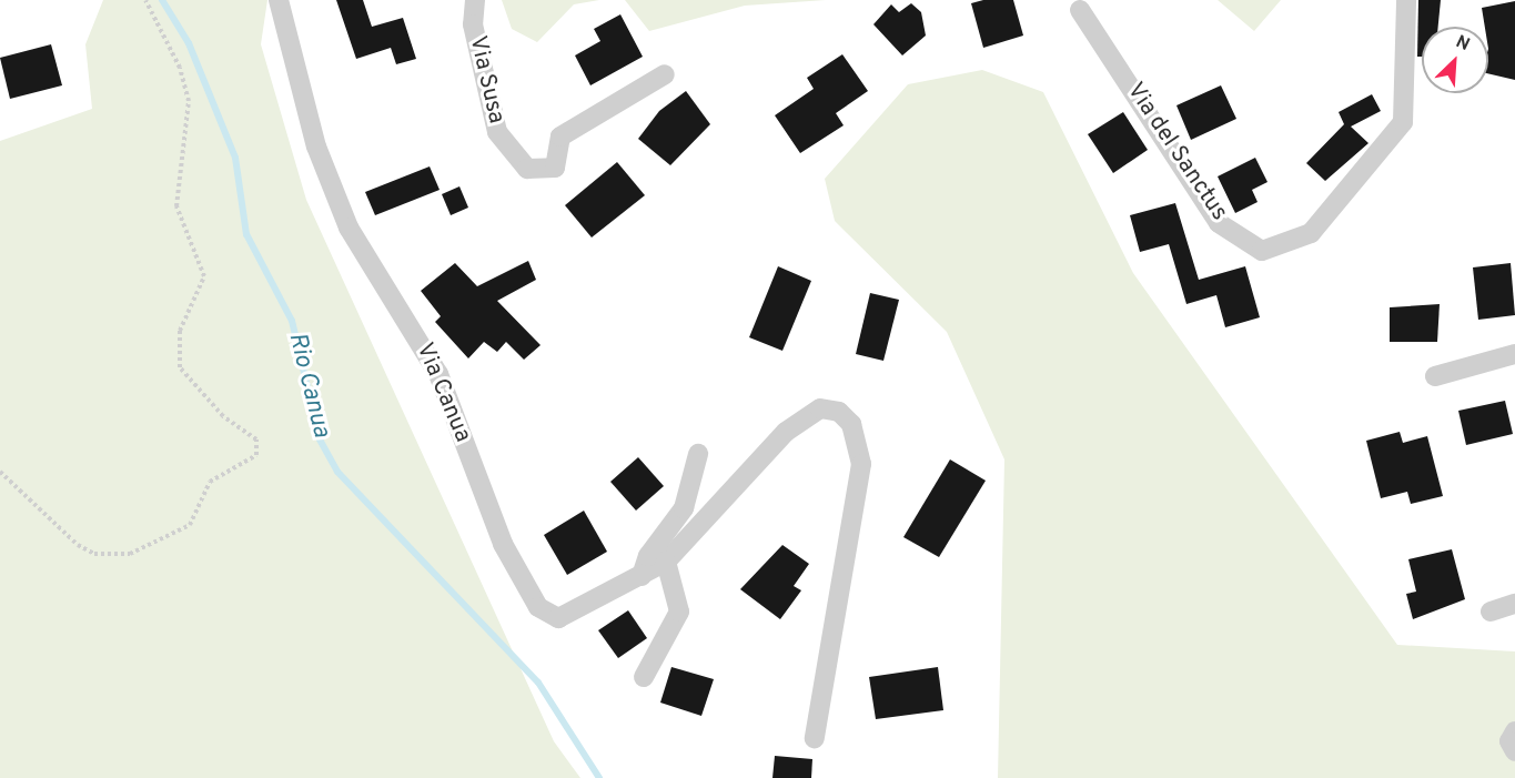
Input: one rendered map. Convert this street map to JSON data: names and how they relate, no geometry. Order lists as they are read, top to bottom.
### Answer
{
  "streets": {
    "street": ["Via Susa", "Via del Sanctus", "Via Canua"]
  },
  "water": ["Rio Canua"],
  "north": "top right"
}
